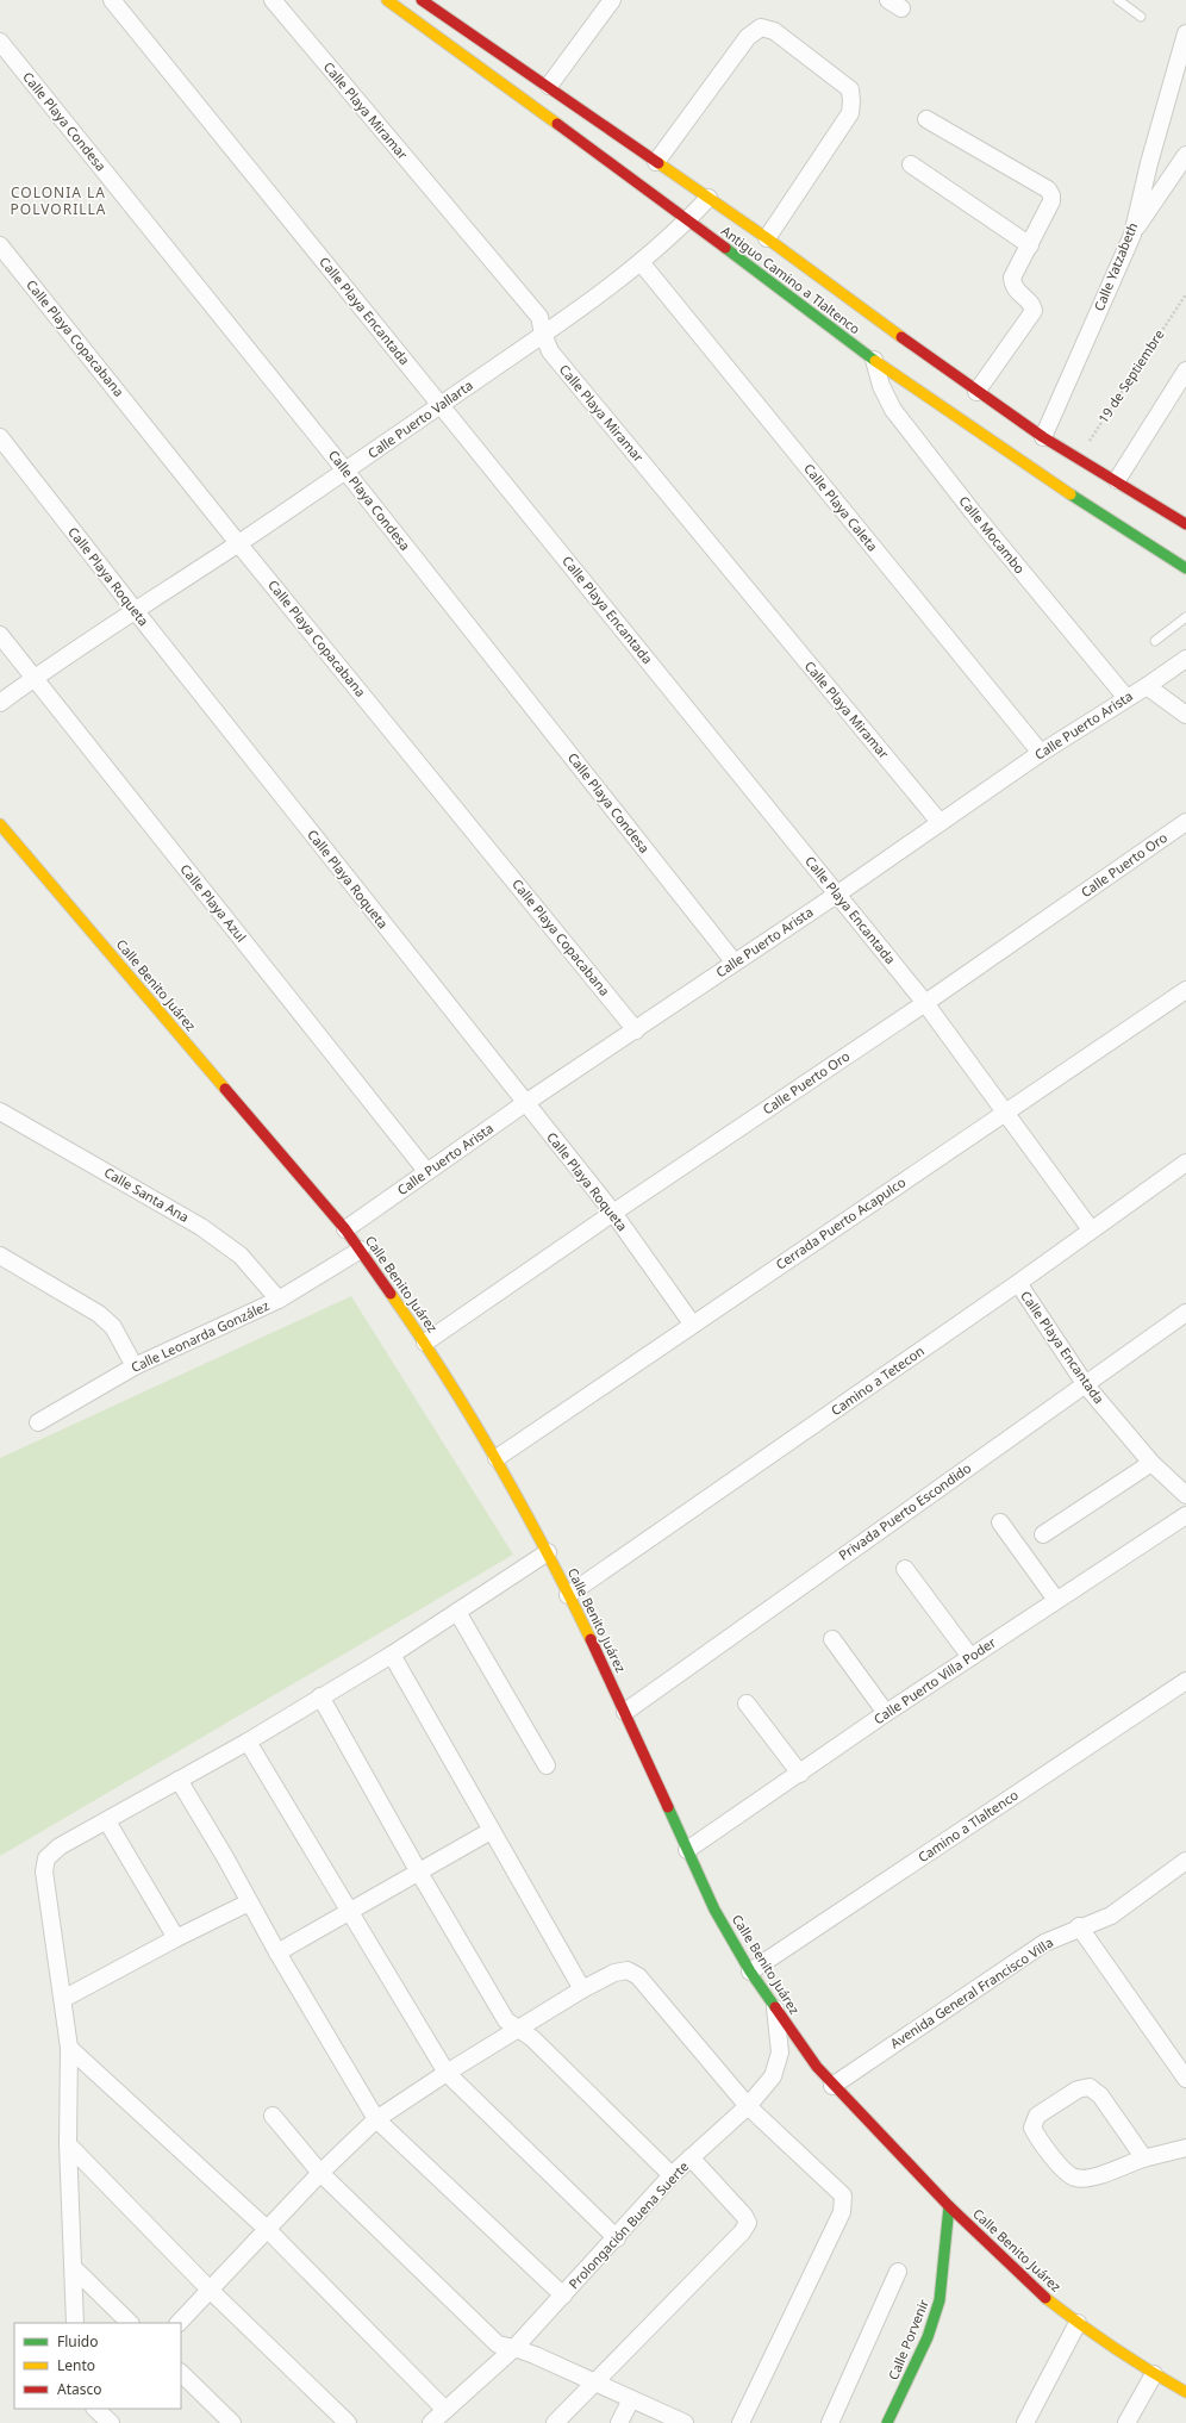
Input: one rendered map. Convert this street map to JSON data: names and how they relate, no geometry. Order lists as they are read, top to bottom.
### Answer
{
  "streets": {
    "street": [
      "Calle Playa Miramar",
      "Calle Playa Condesa",
      "Calle Yatzabeth",
      "Antiguo Camino a Tlaltenco",
      "Calle Playa Encantada",
      "Calle Playa Copacabana",
      "Calle Puerto Vallarta",
      "Calle Playa Caleta",
      "Calle Mocambo",
      "Calle Playa Roqueta",
      "Calle Puerto Arista",
      "Calle Puerto Oro",
      "Calle Playa Azul",
      "Calle Benito Juárez",
      "Calle Santa Ana",
      "Cerrada Puerto Acapulco",
      "Calle Leonarda González",
      "Camino a Tetecon",
      "Privada Puerto Escondido",
      "Calle Puerto Villa Poder",
      "Camino a Tlaltenco",
      "Avenida General Francisco Villa",
      "Prolongación Buena Suerte",
      "Calle Porvenir"
    ],
    "path": ["19 de Septiembre"]
  },
  "crossings": [
    ["Calle Playa Miramar", "Calle Puerto Vallarta"],
    ["Calle Playa Miramar", "Calle Puerto Arista"],
    ["Calle Playa Condesa", "Calle Puerto Vallarta"],
    ["Calle Playa Condesa", "Calle Puerto Arista"],
    ["Antiguo Camino a Tlaltenco", "Calle Puerto Vallarta"],
    ["Antiguo Camino a Tlaltenco", "Calle Mocambo"],
    ["Calle Playa Encantada", "Calle Puerto Vallarta"],
    ["Calle Playa Encantada", "Calle Puerto Arista"],
    ["Calle Playa Encantada", "Calle Puerto Oro"],
    ["Calle Playa Encantada", "Cerrada Puerto Acapulco"],
    ["Calle Playa Encantada", "Camino a Tetecon"],
    ["Calle Playa Encantada", "Privada Puerto Escondido"],
    ["Calle Playa Copacabana", "Calle Puerto Vallarta"],
    ["Calle Playa Copacabana", "Calle Puerto Arista"],
    ["Calle Puerto Vallarta", "Calle Playa Caleta"],
    ["Calle Puerto Vallarta", "Calle Playa Roqueta"],
    ["Calle Puerto Vallarta", "Calle Playa Azul"],
    ["Calle Playa Caleta", "Calle Puerto Arista"],
    ["Calle Mocambo", "Calle Puerto Arista"],
    ["Calle Playa Roqueta", "Calle Puerto Arista"],
    ["Calle Playa Roqueta", "Calle Puerto Oro"],
    ["Calle Playa Roqueta", "Cerrada Puerto Acapulco"],
    ["Calle Puerto Arista", "Calle Playa Azul"],
    ["Calle Puerto Arista", "Calle Benito Juárez"],
    ["Calle Puerto Oro", "Calle Benito Juárez"],
    ["Calle Benito Juárez", "Cerrada Puerto Acapulco"],
    ["Calle Benito Juárez", "Calle Leonarda González"],
    ["Calle Benito Juárez", "Camino a Tetecon"],
    ["Calle Benito Juárez", "Privada Puerto Escondido"],
    ["Calle Benito Juárez", "Calle Puerto Villa Poder"],
    ["Calle Benito Juárez", "Camino a Tlaltenco"],
    ["Calle Benito Juárez", "Avenida General Francisco Villa"],
    ["Calle Benito Juárez", "Prolongación Buena Suerte"],
    ["Calle Benito Juárez", "Calle Porvenir"],
    ["Calle Santa Ana", "Calle Leonarda González"]
  ],
  "districts": ["COLONIA LA POLVORILLA"],
  "legend": ["Fluido", "Lento", "Atasco"]
}
